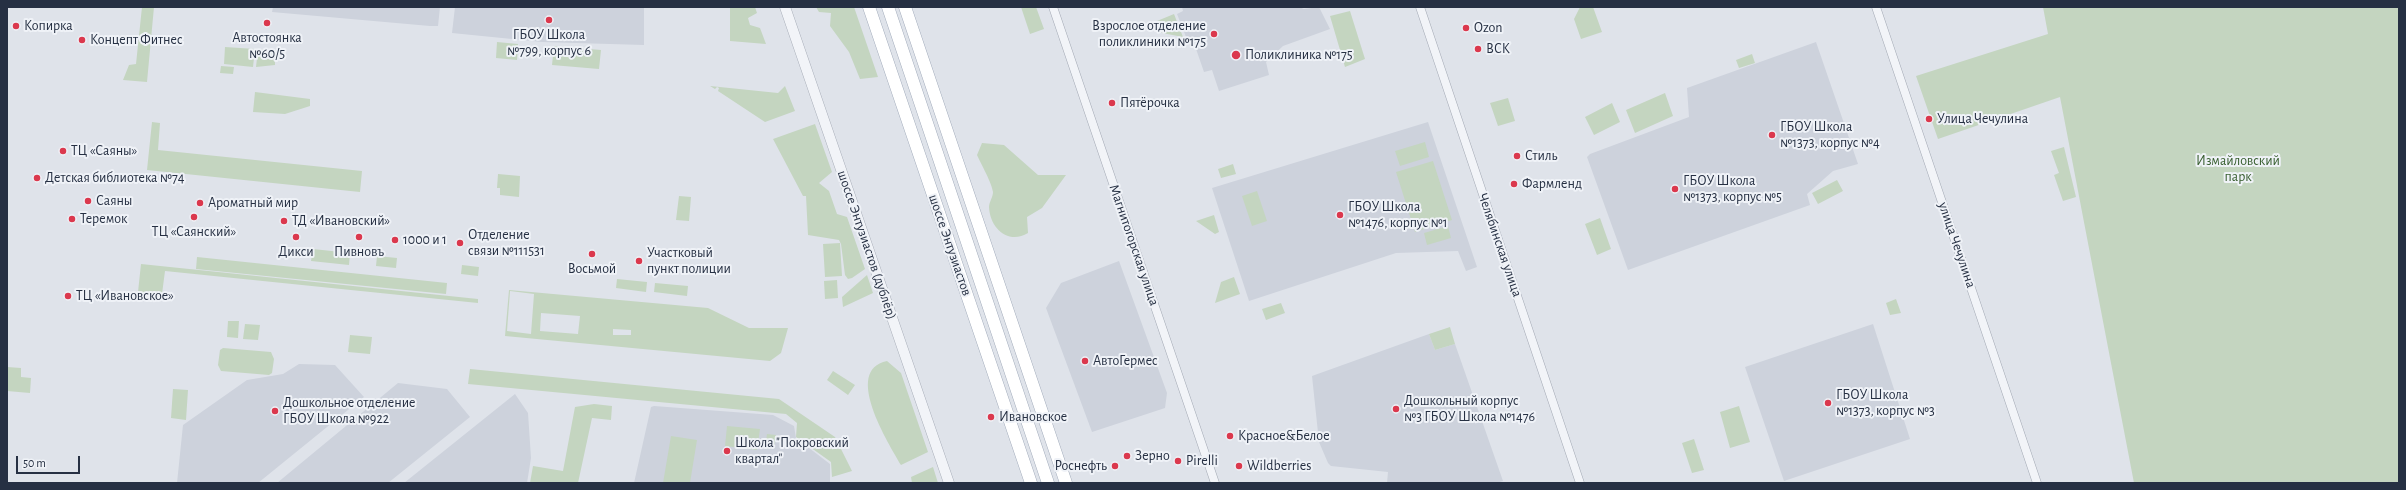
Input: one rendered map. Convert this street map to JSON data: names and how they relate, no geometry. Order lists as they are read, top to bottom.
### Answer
{
  "streets": {
    "main road": ["шоссе Энтузиастов"],
    "street": [
      "шоссе Энтузиастов (дублёр)",
      "Магнитогорская улица",
      "Челябинская улица",
      "улица Чечулина"
    ]
  },
  "parks": ["Измайловский парк"],
  "places": [
    "ГБОУ Школа №799, корпус 6",
    "Автостоянка №60/5",
    "Копирка",
    "Ozon",
    "Взрослое отделение поликлиники №175",
    "Концепт Фитнес",
    "ВСК",
    "Поликлиника №175",
    "Пятёрочка",
    "Улица Чечулина",
    "ГБОУ Школа №1373, корпус №4",
    "ТЦ «Саяны»",
    "Стиль",
    "Детская библиотека №74",
    "Фармленд",
    "ГБОУ Школа №1373, корпус №5",
    "Саяны",
    "Ароматный мир",
    "ГБОУ Школа №1476, корпус №1",
    "ТЦ «Саянский»",
    "Теремок",
    "ТД «Ивановский»",
    "Дикси",
    "Пивновъ",
    "1000 и 1",
    "Отделение связи №111531",
    "Восьмой",
    "Участковый пункт полиции",
    "ТЦ «Ивановское»",
    "АвтоГермес",
    "ГБОУ Школа №1373, корпус №3",
    "Дошкольный корпус №3 ГБОУ Школа №1476",
    "Дошкольное отделение ГБОУ Школа №922",
    "Ивановское",
    "Красное&Белое",
    "Школа \"Покровский квартал\"",
    "Зерно",
    "Pirelli",
    "Роснефть",
    "Wildberries"
  ],
  "scale_bar": "50 m"
}
